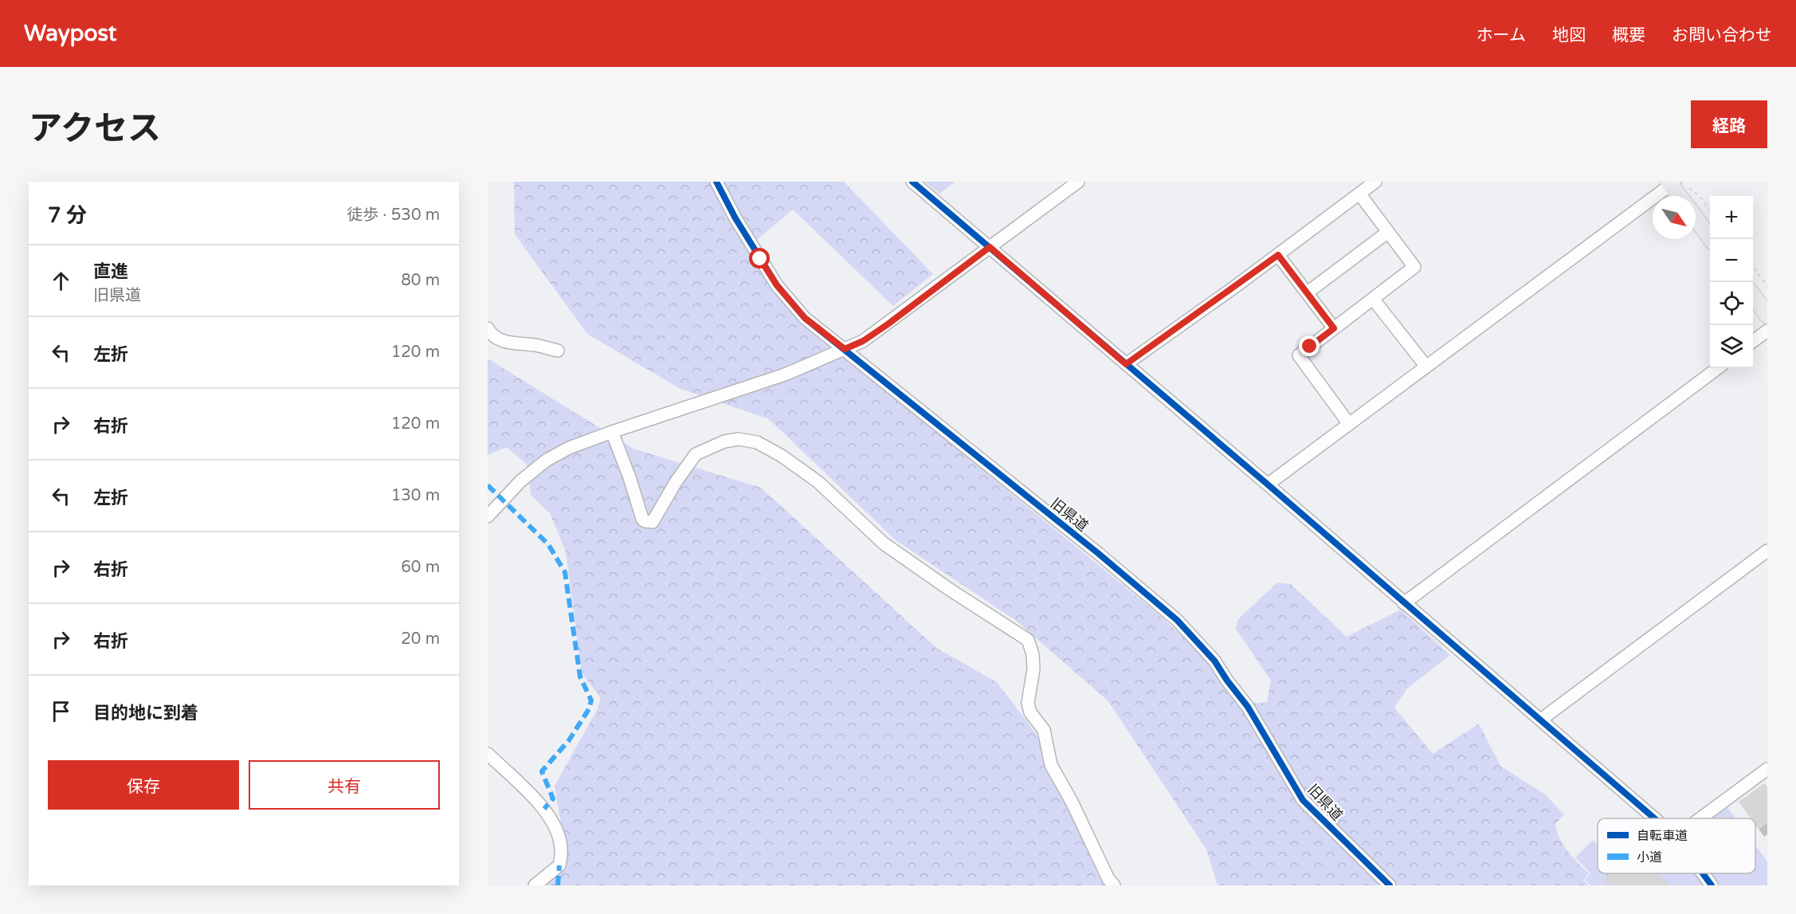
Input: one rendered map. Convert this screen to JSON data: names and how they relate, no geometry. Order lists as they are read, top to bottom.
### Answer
{
  "streets": {
    "street": ["旧県道"]
  },
  "legend": ["自転車道", "小道"],
  "north": "bottom right",
  "page": {
    "header": "Waypost",
    "nav": [
      "ホーム",
      "地図",
      "概要",
      "お問い合わせ"
    ],
    "title": "アクセス",
    "buttons": [
      "経路",
      ["保存", "共有"]
    ],
    "heading": ["7 分", "徒歩 · 530 m"],
    "map_buttons": ["+", "−"],
    "list": [
      ["直進", "旧県道", "80 m"],
      ["左折", "120 m"],
      ["右折", "120 m"],
      ["左折", "130 m"],
      ["右折", "60 m"],
      ["右折", "20 m"],
      "目的地に到着"
    ]
  }
}
